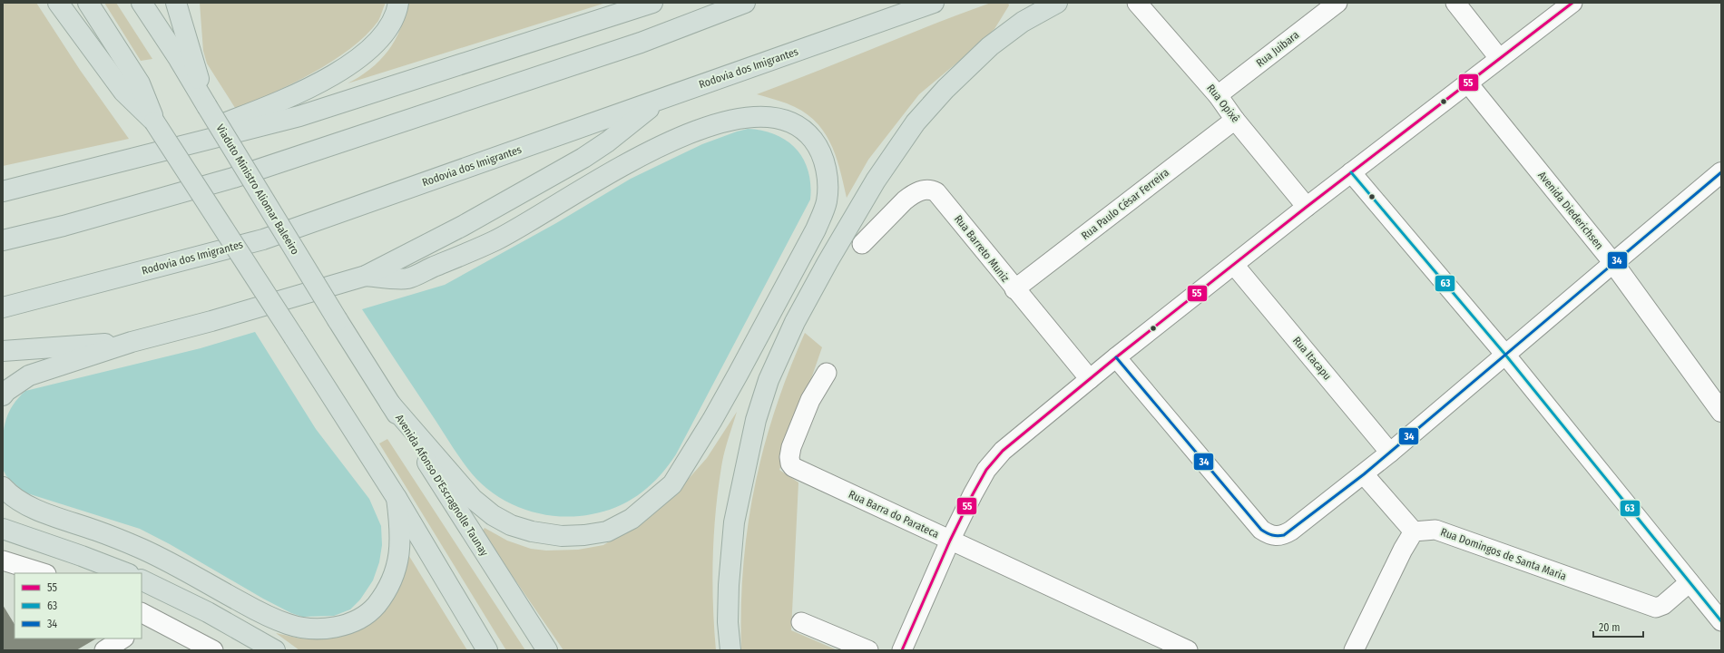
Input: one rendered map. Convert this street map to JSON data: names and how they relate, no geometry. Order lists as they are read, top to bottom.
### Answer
{
  "streets": {
    "highway": ["Rodovia dos Imigrantes", "Viaduto Ministro Aliomar Baleeiro", "Avenida Afonso D'Escragnolle Taunay"],
    "street": [
      "Rua Juibara",
      "Rua Opixê",
      "Rua Paulo César Ferreira",
      "Avenida Diederichsen",
      "Rua Barreto Muniz",
      "Rua Itacapu",
      "Rua Barra do Parateca",
      "Rua Domingos de Santa Maria"
    ]
  },
  "crossings": [
    ["Rua Juibara", "Rua Opixê"],
    ["Rua Opixê", "Rua Paulo César Ferreira"],
    ["Viaduto Ministro Aliomar Baleeiro", "Avenida Afonso D'Escragnolle Taunay"],
    ["Rua Paulo César Ferreira", "Rua Barreto Muniz"]
  ],
  "lines": ["transit line 55", "transit line 63", "transit line 34"],
  "legend": ["55", "63", "34"],
  "scale_bar": "20 m"
}
